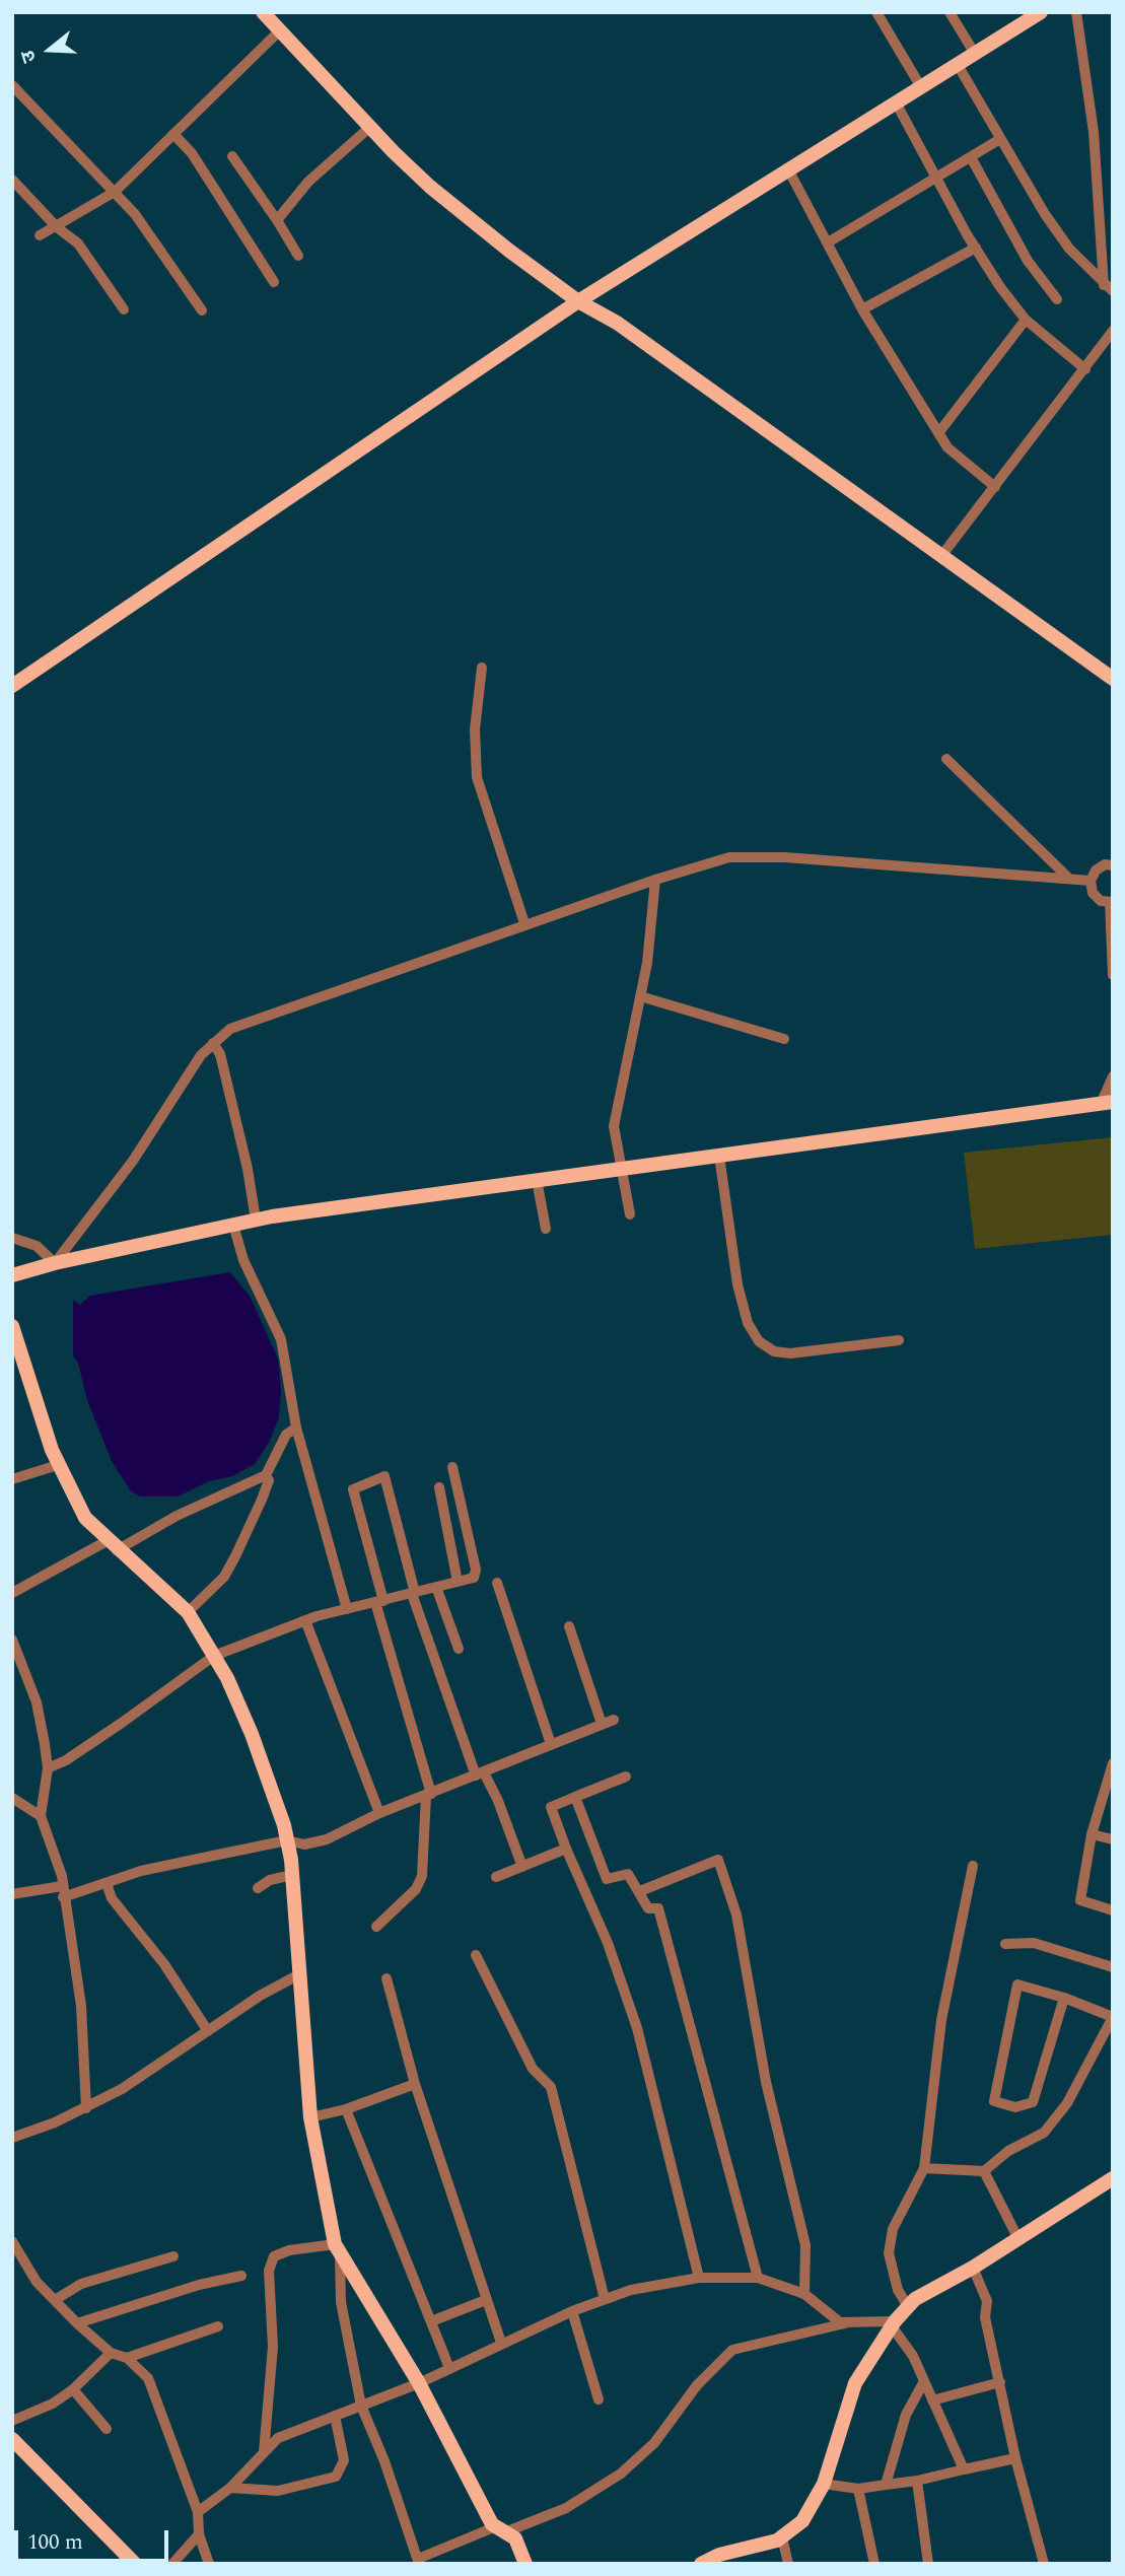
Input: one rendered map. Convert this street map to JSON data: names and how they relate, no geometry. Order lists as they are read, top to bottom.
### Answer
{
  "scale_bar": "100 m",
  "north": "left"
}
